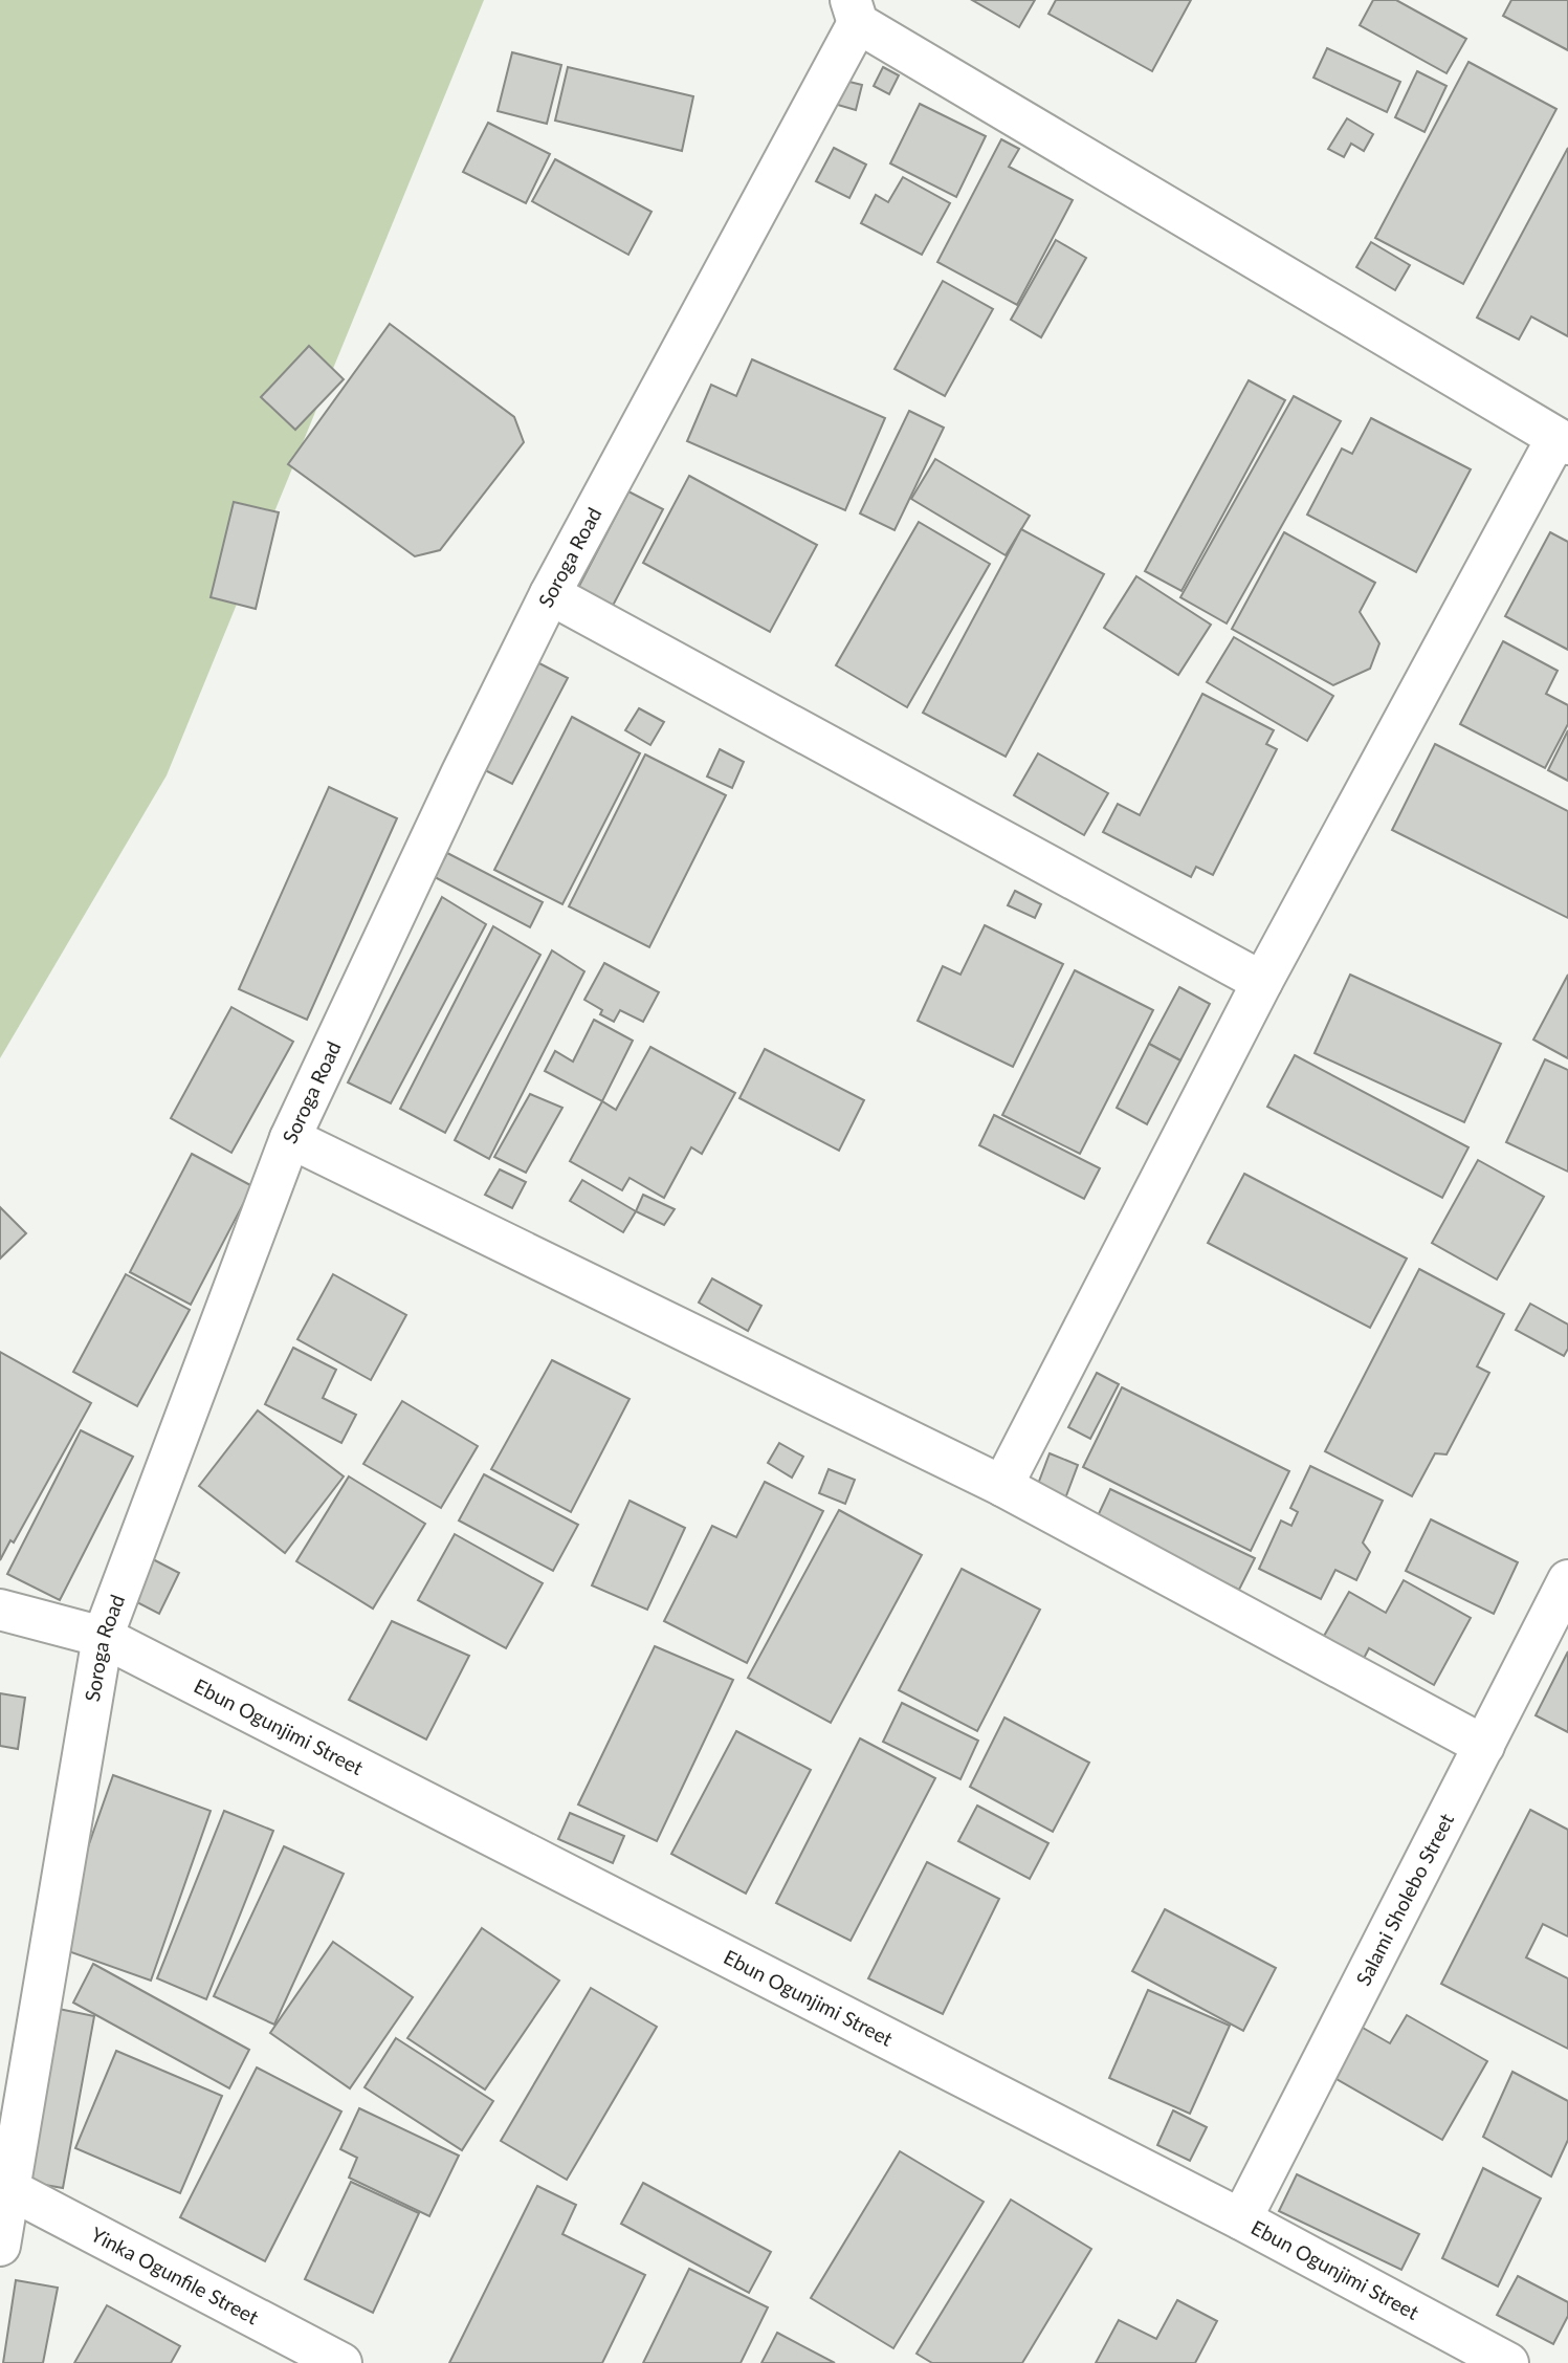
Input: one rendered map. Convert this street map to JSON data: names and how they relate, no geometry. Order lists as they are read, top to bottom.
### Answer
{
  "streets": {
    "street": [
      "Soroga Road",
      "Ebun Ogunjimi Street",
      "Salami Sholebo Street",
      "Yinka Ogunfile Street"
    ]
  },
  "crossings": [
    ["Soroga Road", "Ebun Ogunjimi Street"],
    ["Soroga Road", "Yinka Ogunfile Street"],
    ["Ebun Ogunjimi Street", "Salami Sholebo Street"]
  ]
}
